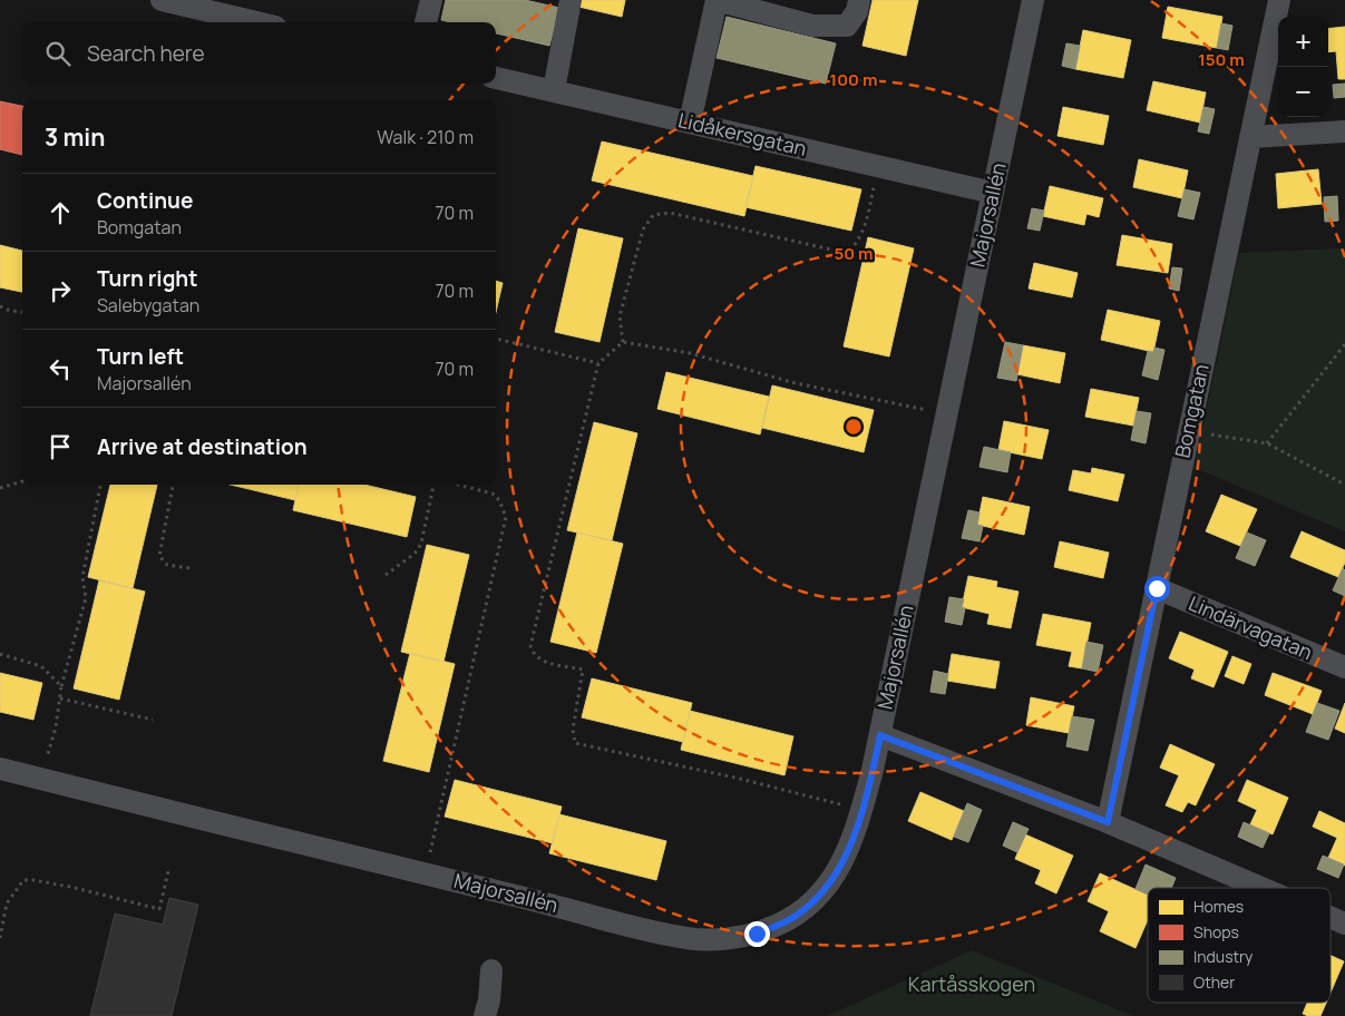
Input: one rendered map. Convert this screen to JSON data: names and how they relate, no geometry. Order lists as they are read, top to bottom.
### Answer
{
  "streets": {
    "street": [
      "Lidåkersgatan",
      "Majorsallén",
      "Bomgatan",
      "Lindärvagatan"
    ]
  },
  "crossings": [
    ["Lidåkersgatan", "Majorsallén"],
    ["Bomgatan", "Lindärvagatan"]
  ],
  "parks": ["Kartåsskogen"],
  "legend": [
    "Homes",
    "Shops",
    "Industry",
    "Other"
  ],
  "page": {
    "map_buttons": ["+", "−"],
    "search": "Search here",
    "heading": ["3 min", "Walk · 210 m"],
    "list": [
      ["Continue", "Bomgatan", "70 m"],
      ["Turn right", "Salebygatan", "70 m"],
      ["Turn left", "Majorsallén", "70 m"],
      "Arrive at destination"
    ]
  },
  "rings": ["150 m", "100 m", "50 m"]
}
